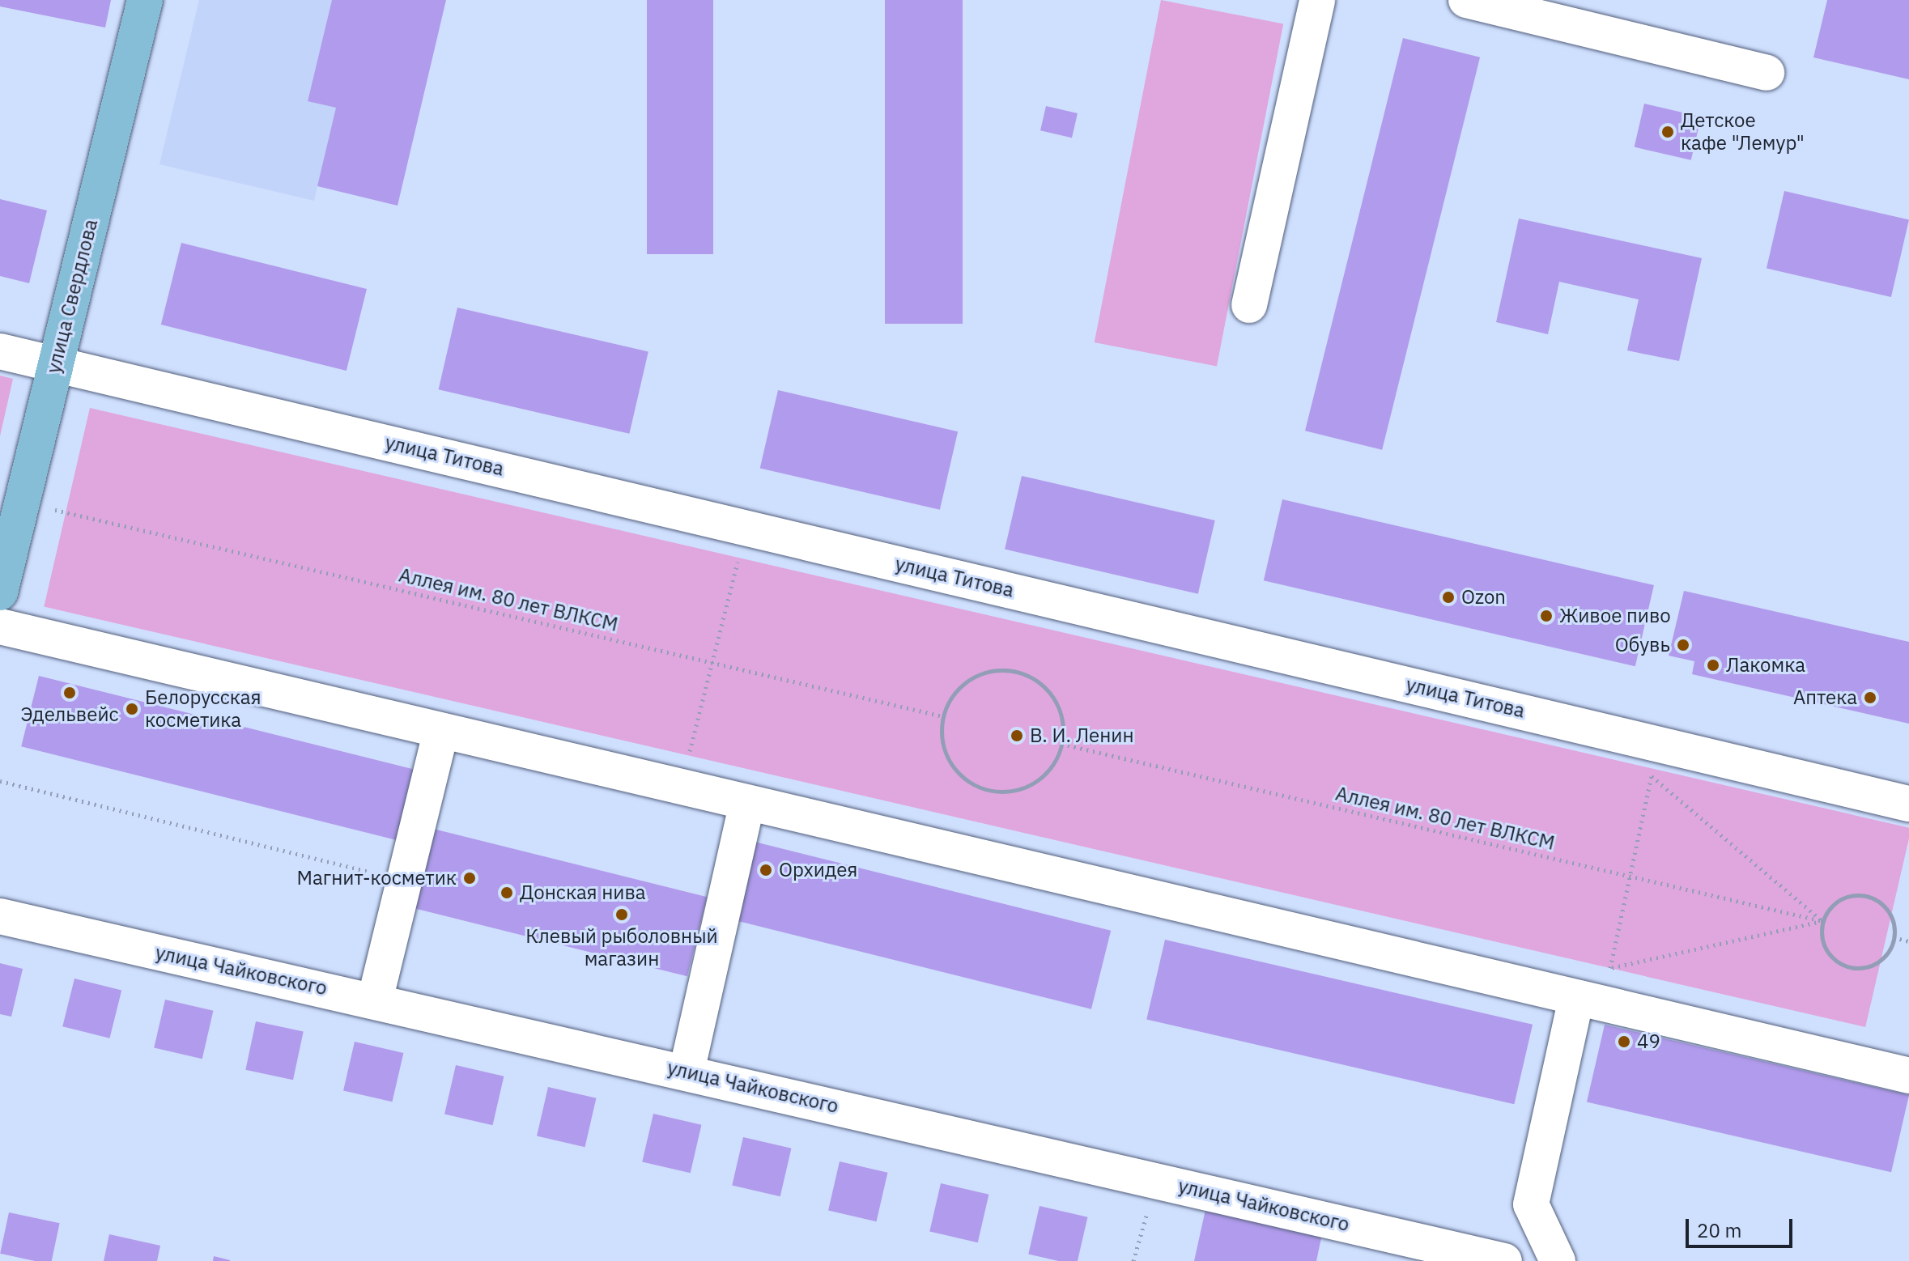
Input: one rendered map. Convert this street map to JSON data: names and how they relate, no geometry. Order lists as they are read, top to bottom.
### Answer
{
  "streets": {
    "main road": ["улица Свердлова"],
    "street": ["улица Титова", "улица Чайковского"],
    "path": ["Аллея им. 80 лет ВЛКСМ"]
  },
  "crossings": [
    ["улица Свердлова", "улица Титова"]
  ],
  "places": [
    "Детское кафе \"Лемур\"",
    "Ozon",
    "Живое пиво",
    "Обувь",
    "Лакомка",
    "Эдельвейс",
    "Аптека",
    "Белорусская косметика",
    "В. И. Ленин",
    "Орхидея",
    "Магнит-косметик",
    "Донская нива",
    "Клевый рыболовный магазин",
    "49"
  ],
  "scale_bar": "20 m"
}
